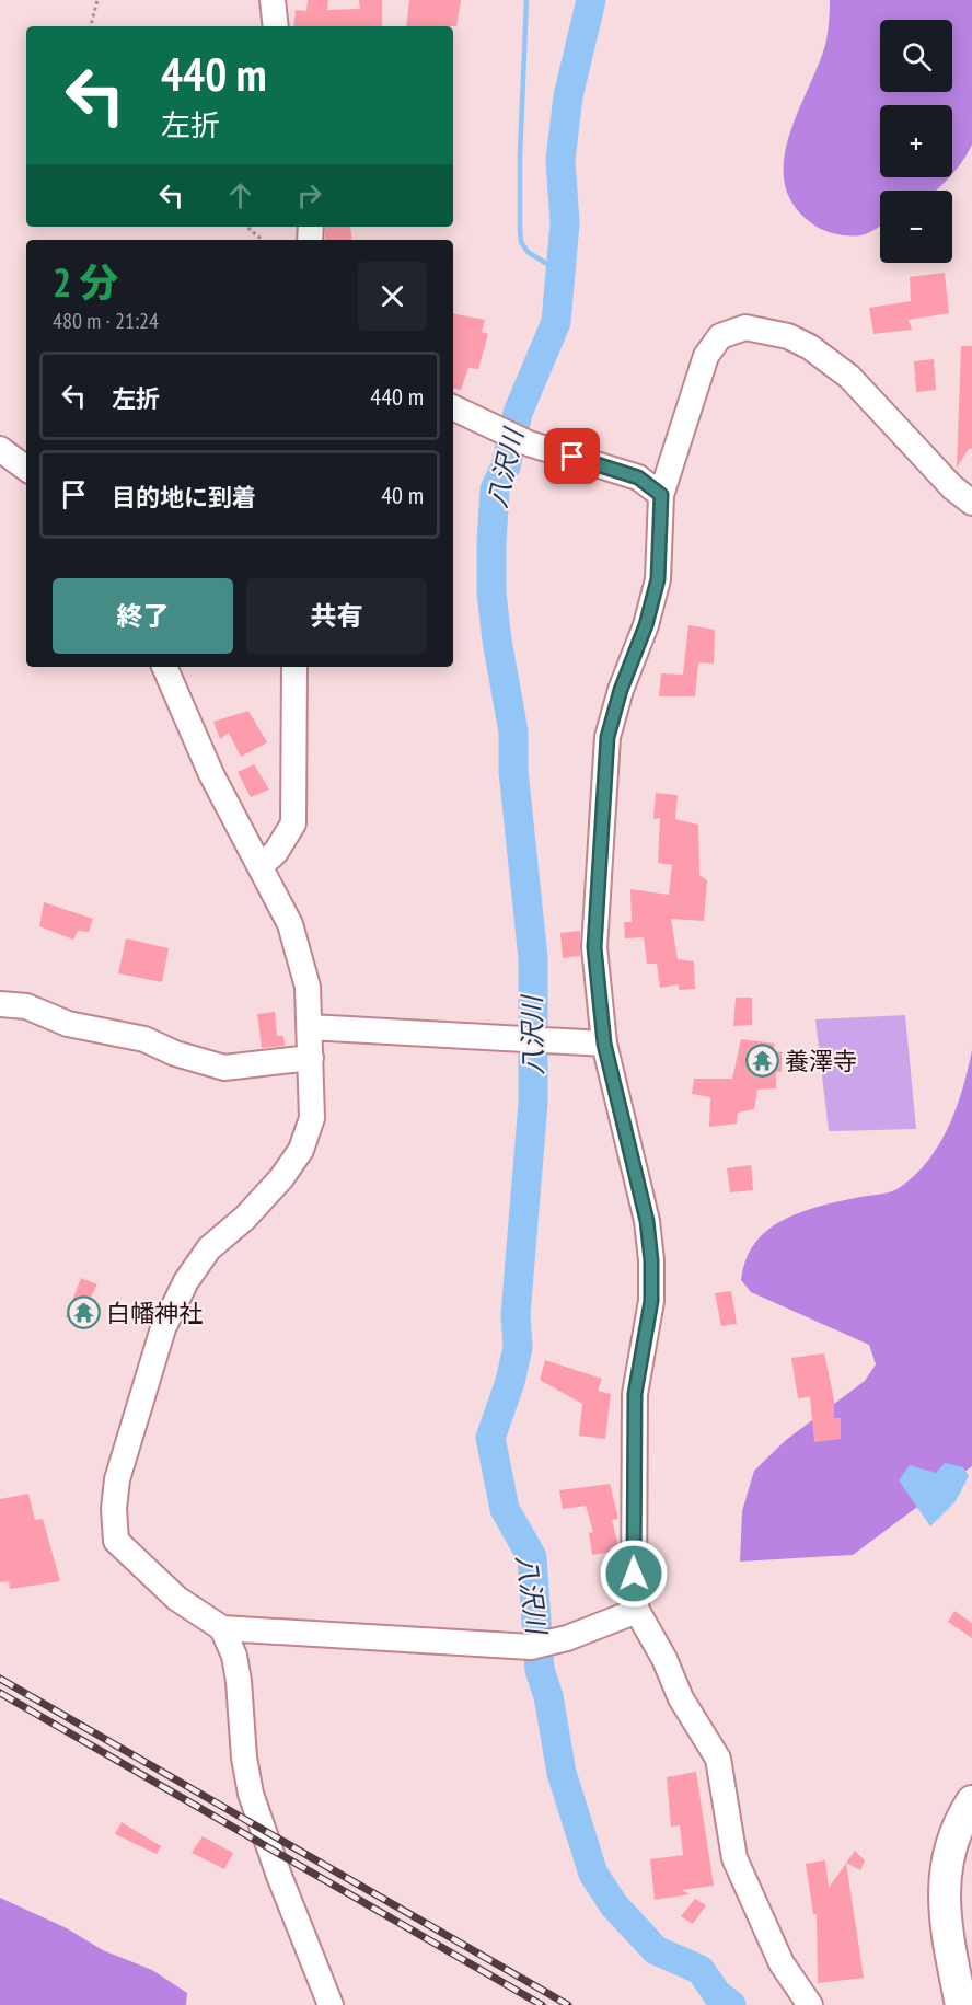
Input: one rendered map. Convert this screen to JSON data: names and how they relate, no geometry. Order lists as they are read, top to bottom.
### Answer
{
  "water": ["八沢川"],
  "places": {
    "temple": ["養澤寺", "白幡神社"]
  },
  "page": {
    "map_buttons": ["+", "−"],
    "turn": ["440 m", "左折"],
    "heading": ["2 分", "480 m · 21:24"],
    "list": [
      {
        "name": "左折",
        "value": "440 m"
      },
      {
        "name": "目的地に到着",
        "value": "40 m"
      }
    ],
    "buttons": ["終了", "共有"]
  }
}
